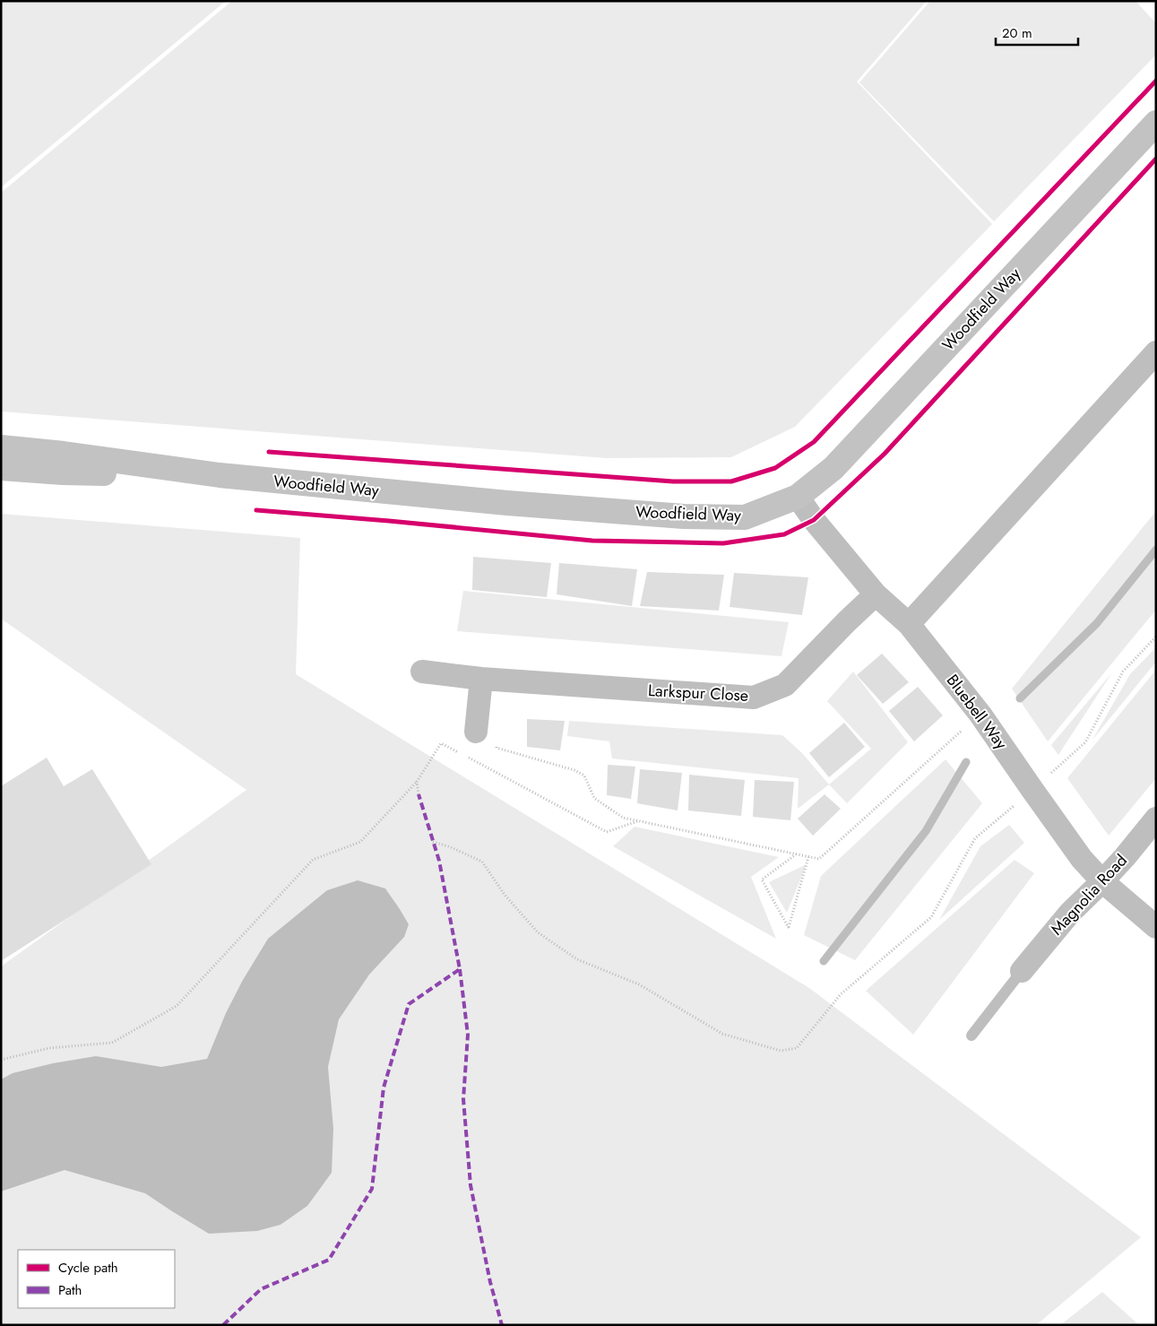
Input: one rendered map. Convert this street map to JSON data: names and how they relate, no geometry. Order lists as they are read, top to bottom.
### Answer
{
  "streets": {
    "street": [
      "Woodfield Way",
      "Larkspur Close",
      "Bluebell Way",
      "Magnolia Road"
    ]
  },
  "crossings": [
    ["Woodfield Way", "Bluebell Way"],
    ["Larkspur Close", "Bluebell Way"],
    ["Bluebell Way", "Magnolia Road"]
  ],
  "legend": ["Cycle path", "Path"],
  "scale_bar": "20 m"
}
